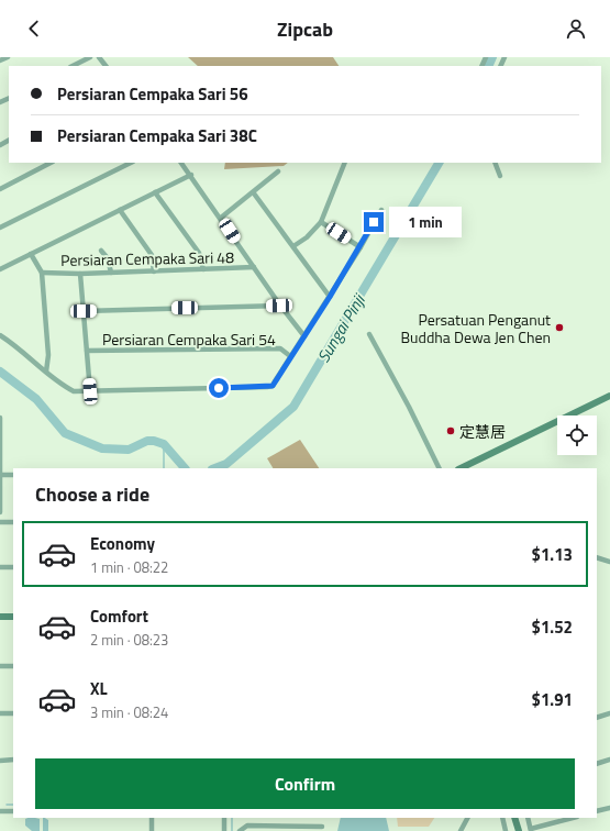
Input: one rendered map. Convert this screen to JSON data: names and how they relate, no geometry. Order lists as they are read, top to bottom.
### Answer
{
  "streets": {
    "street": ["Persiaran Cempaka Sari 48", "Persiaran Cempaka Sari 54"]
  },
  "water": ["Sungai Pinji"],
  "places": ["Persatuan Penganut Buddha Dewa Jen Chen", "定慧居"],
  "page": {
    "header": "Zipcab",
    "banner": ["Persiaran Cempaka Sari 56", "Persiaran Cempaka Sari 38C"],
    "bubble": "1 min",
    "heading": "Choose a ride",
    "list": [
      {
        "name": "Economy",
        "note": "1 min · 08:22",
        "value": "$1.13"
      },
      {
        "name": "Comfort",
        "note": "2 min · 08:23",
        "value": "$1.52"
      },
      {
        "name": "XL",
        "note": "3 min · 08:24",
        "value": "$1.91"
      }
    ],
    "buttons": "Confirm"
  }
}
